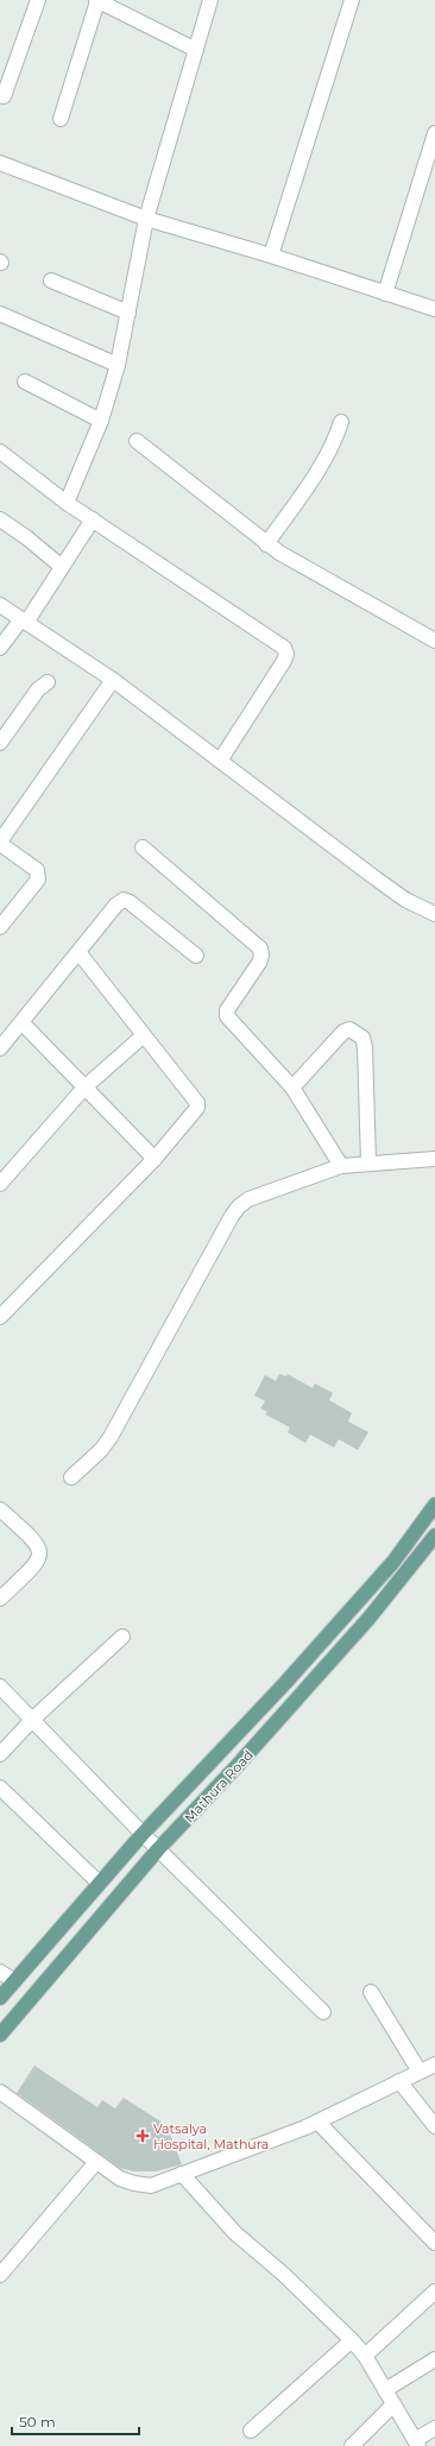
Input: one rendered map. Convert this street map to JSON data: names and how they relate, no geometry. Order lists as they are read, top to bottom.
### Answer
{
  "streets": {
    "main road": ["Mathura Road"]
  },
  "places": {
    "health": ["Vatsalya Hospital, Mathura"]
  },
  "scale_bar": "50 m"
}
